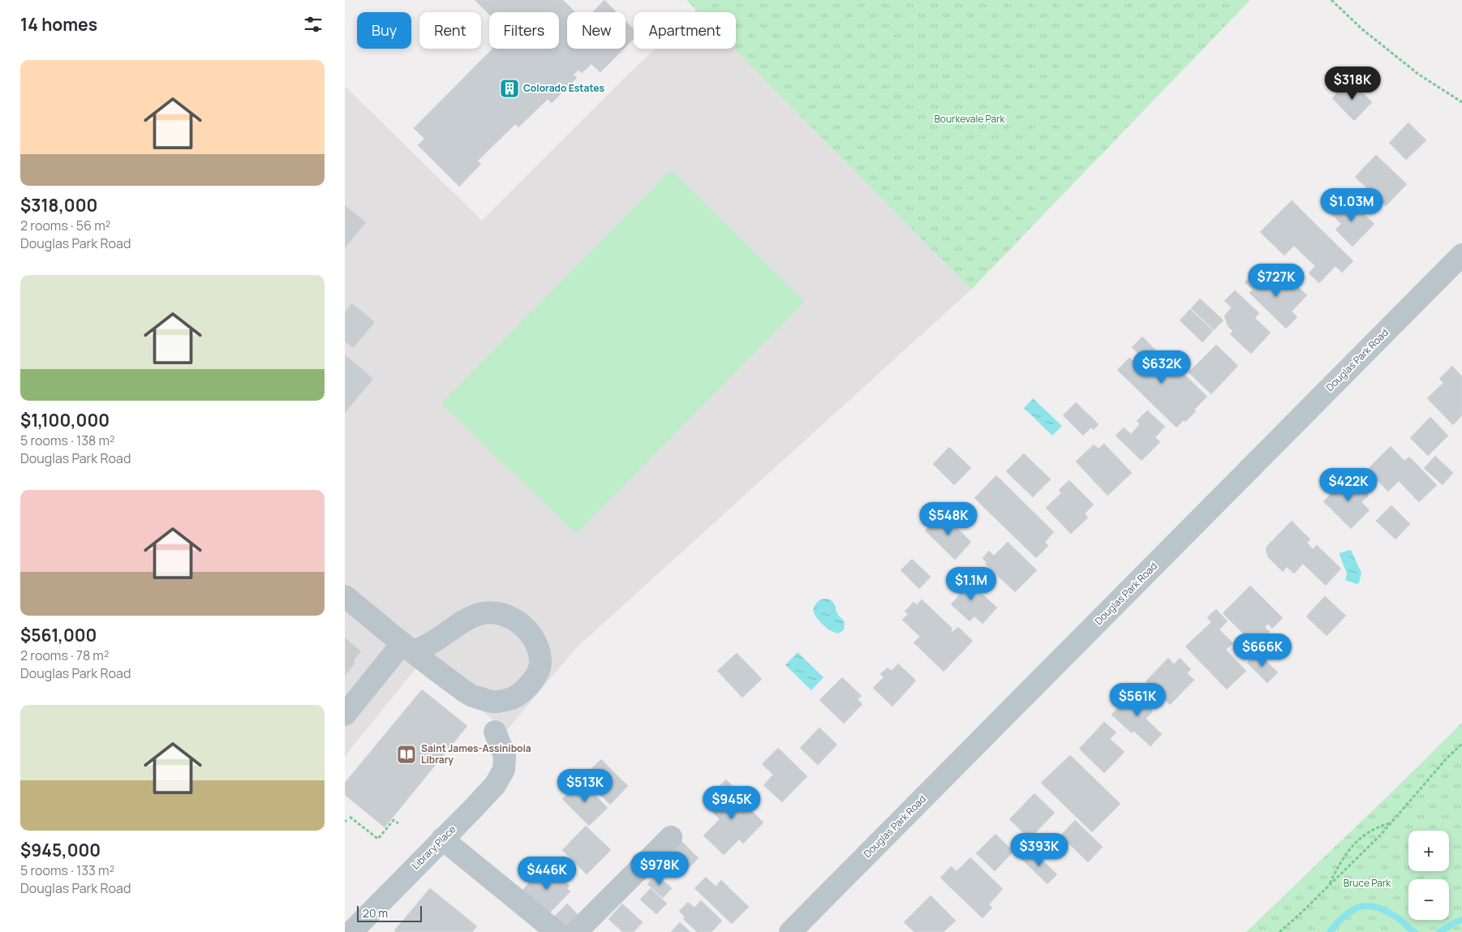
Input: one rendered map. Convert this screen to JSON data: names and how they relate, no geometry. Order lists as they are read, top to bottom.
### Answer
{
  "streets": {
    "street": ["Douglas Park Road", "Library Place"]
  },
  "parks": ["Bourkevale Park", "Bruce Park"],
  "places": {
    "building": ["Colorado Estates"],
    "library": ["Saint James-Assiniboia Library"]
  },
  "scale_bar": "20 m",
  "page": {
    "heading": "14 homes",
    "chip": [
      "Buy",
      "Rent",
      "Filters",
      "New",
      "Apartment"
    ],
    "list": [
      {
        "name": "$318,000",
        "note": "2 rooms · 56 m² · Douglas Park Road"
      },
      {
        "name": "$1,100,000",
        "note": "5 rooms · 138 m² · Douglas Park Road"
      },
      {
        "name": "$561,000",
        "note": "2 rooms · 78 m² · Douglas Park Road"
      },
      {
        "name": "$945,000",
        "note": "5 rooms · 133 m² · Douglas Park Road"
      }
    ],
    "price": [
      "$318K",
      "$1.03M",
      "$727K",
      "$632K",
      "$422K",
      "$548K",
      "$1.1M",
      "$666K",
      "$561K",
      "$513K",
      "$945K",
      "$393K",
      "$978K",
      "$446K"
    ],
    "map_buttons": ["+", "−"],
    "scale": "20 m"
  }
}
